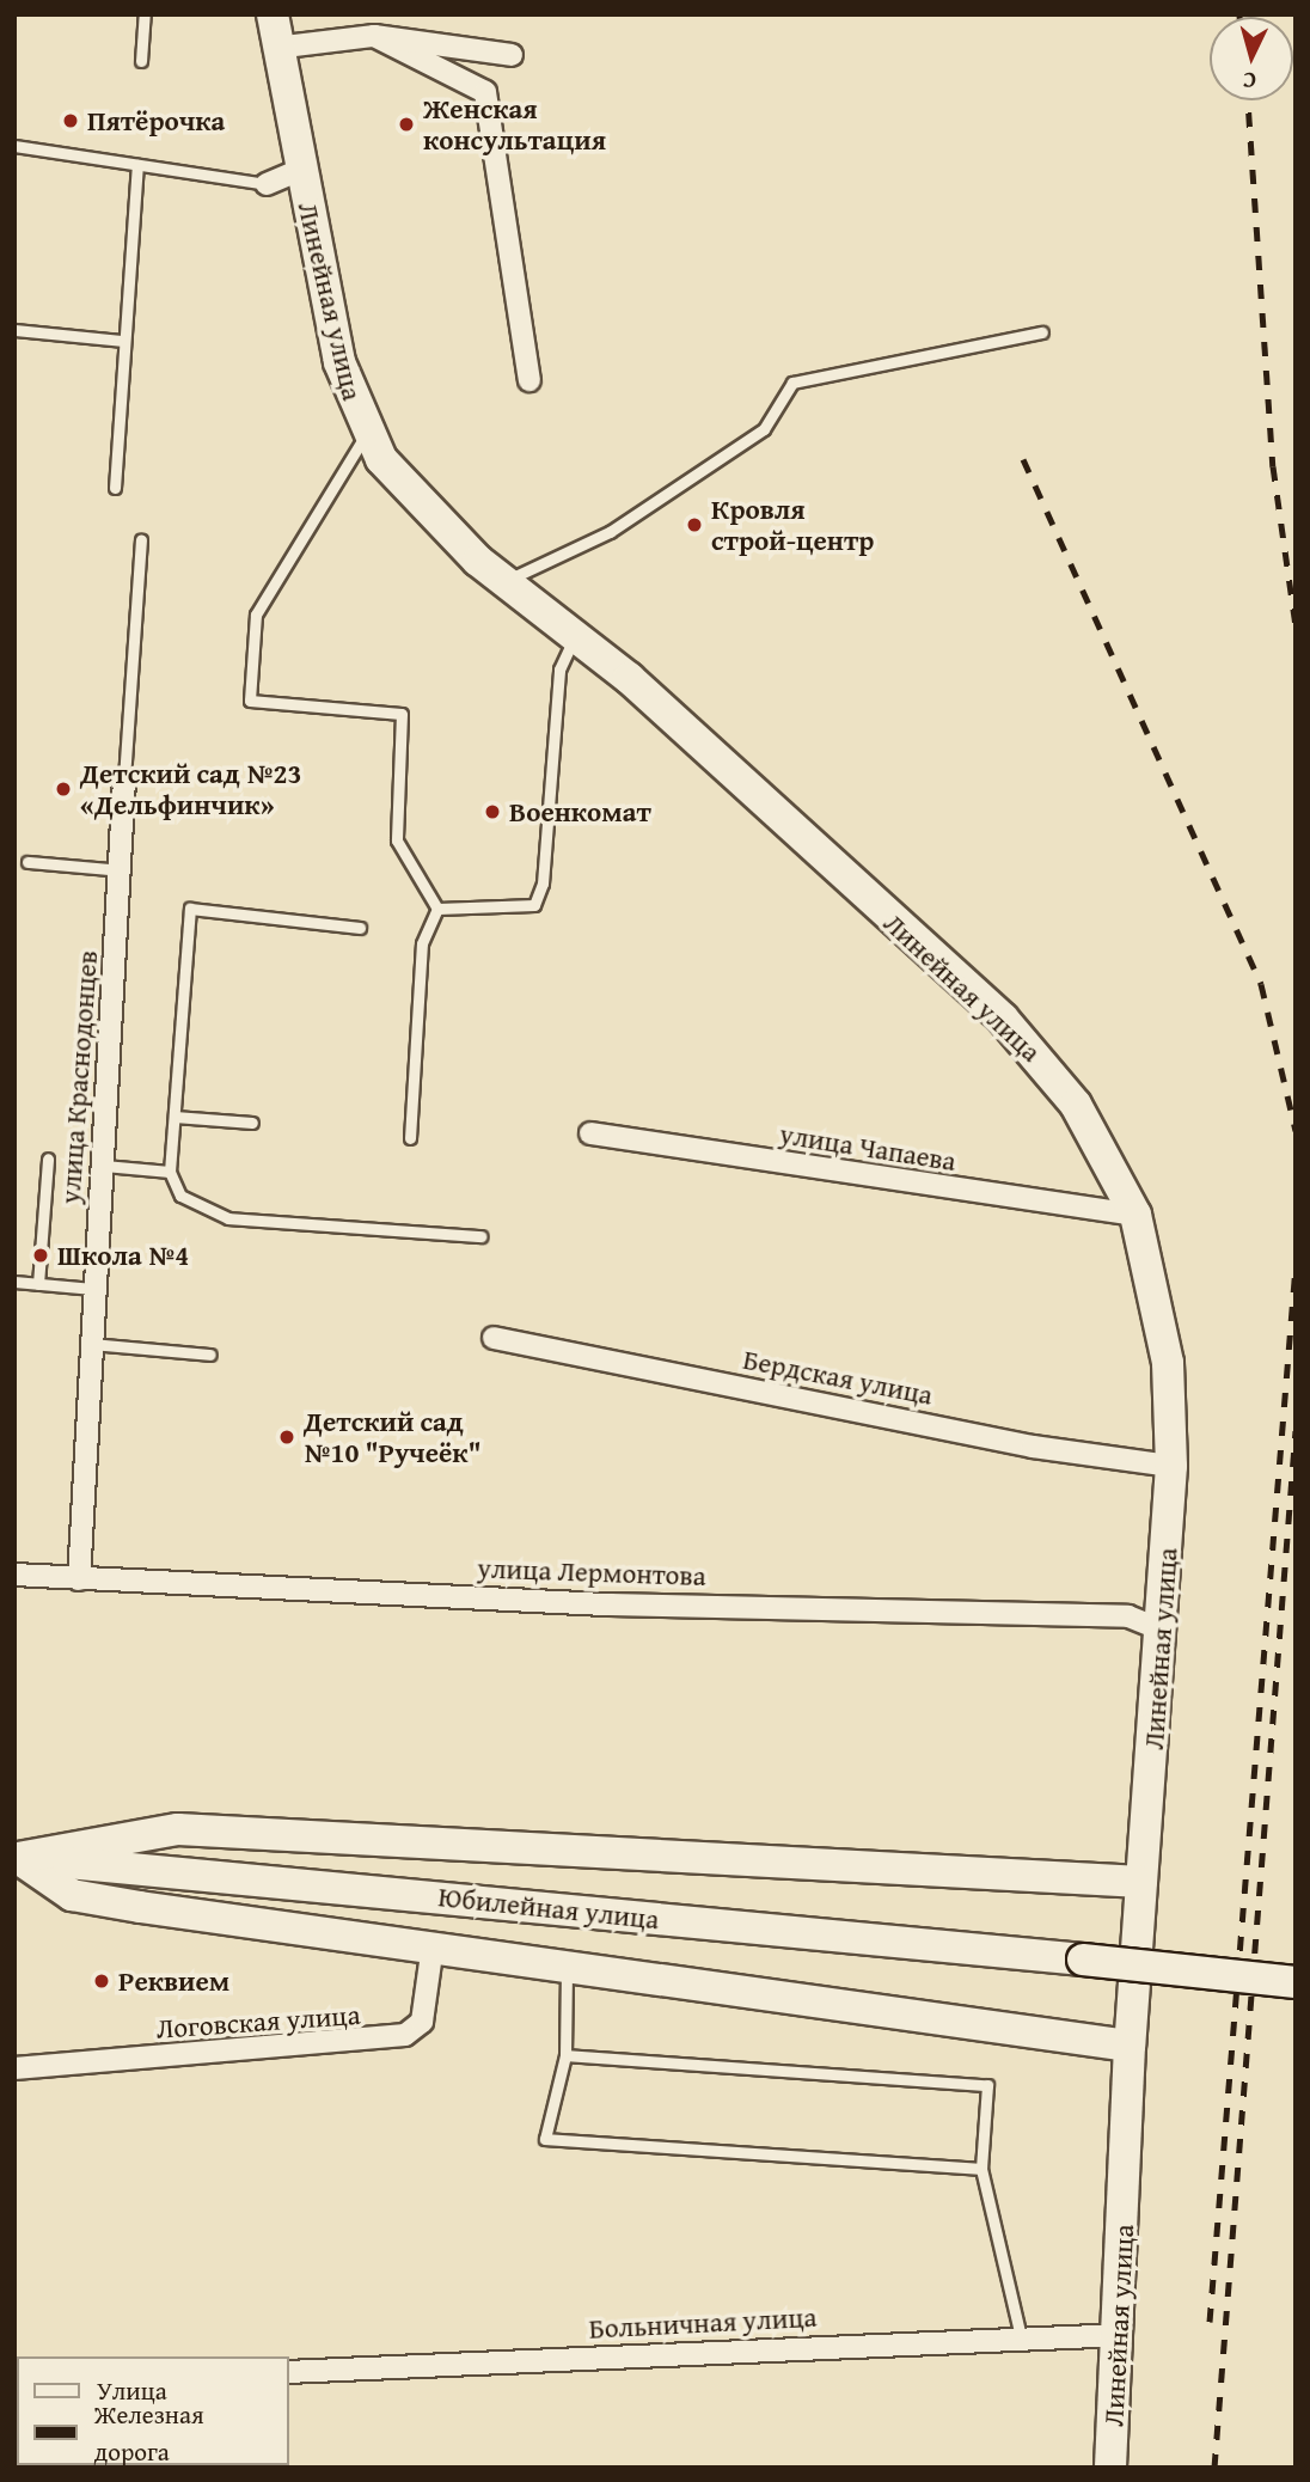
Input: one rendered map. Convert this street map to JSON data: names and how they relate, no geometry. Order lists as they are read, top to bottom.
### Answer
{
  "streets": {
    "main road": ["Линейная улица", "Юбилейная улица"],
    "street": [
      "улица Краснодонцев",
      "улица Чапаева",
      "Бердская улица",
      "улица Лермонтова",
      "Логовская улица",
      "Больничная улица"
    ]
  },
  "crossings": [
    ["Линейная улица", "улица Чапаева"],
    ["Линейная улица", "Бердская улица"],
    ["Линейная улица", "улица Лермонтова"],
    ["Линейная улица", "Больничная улица"],
    ["улица Краснодонцев", "улица Лермонтова"]
  ],
  "places": [
    "Пятёрочка",
    "Женская консультация",
    "Кровля строй-центр",
    "Детский сад №23 «Дельфинчик»",
    "Военкомат",
    "Школа №4",
    "Детский сад №10 \"Ручеёк\"",
    "Реквием"
  ],
  "legend": ["Улица", "Железная дорога"],
  "north": "bottom"
}
